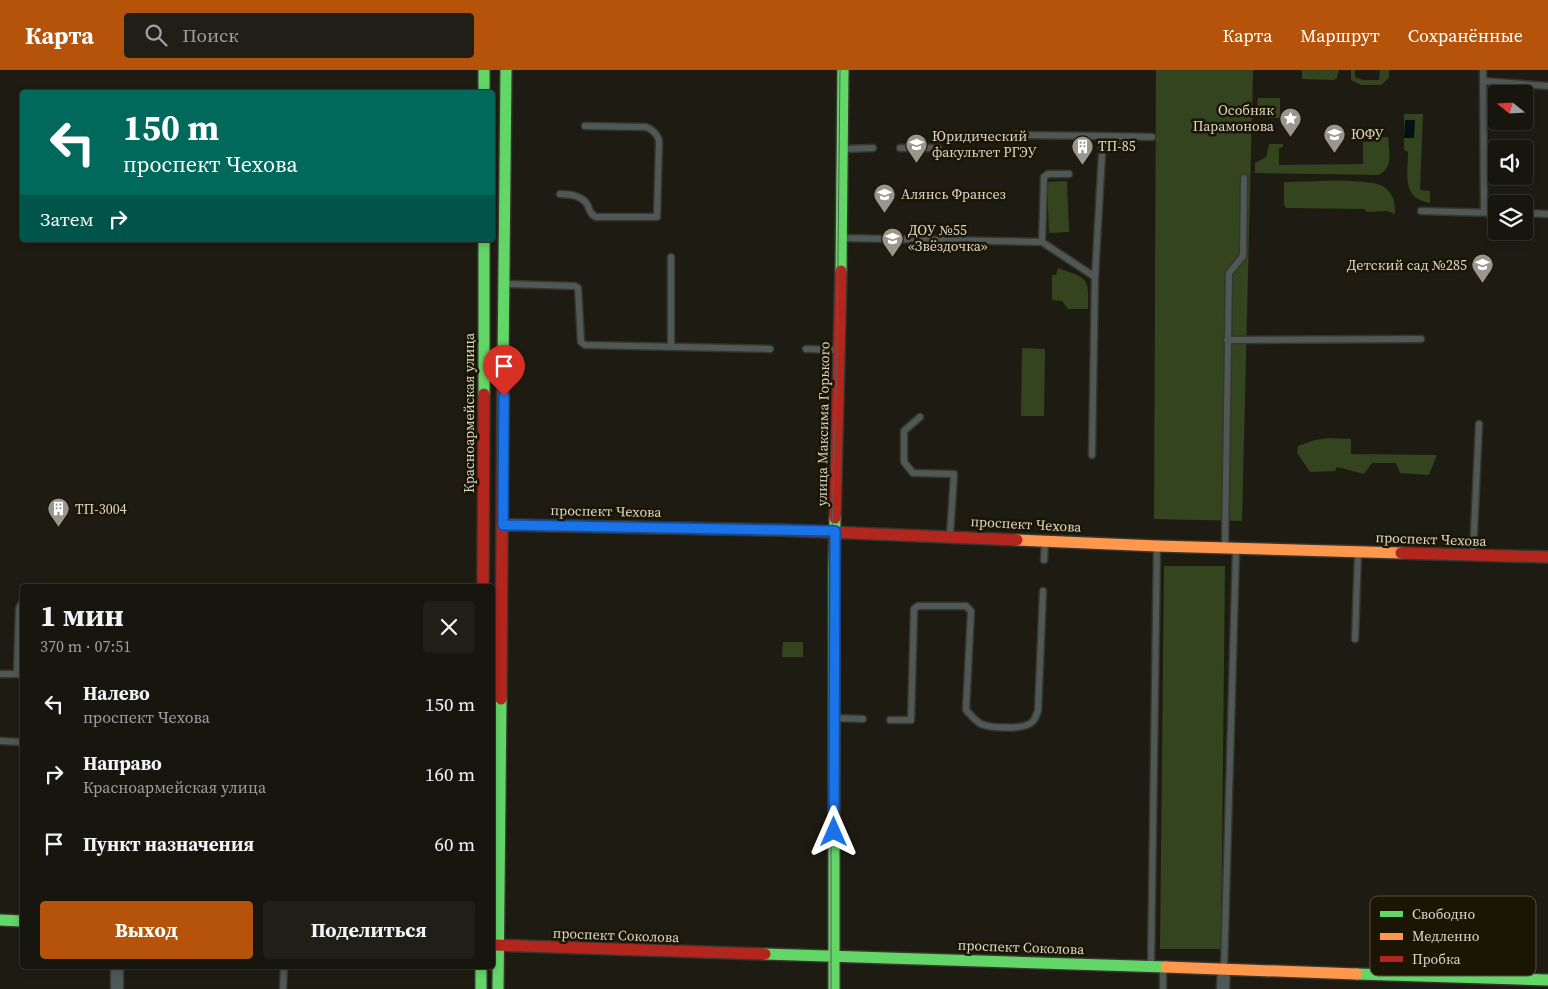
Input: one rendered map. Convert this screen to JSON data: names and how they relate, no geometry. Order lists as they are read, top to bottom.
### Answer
{
  "streets": {
    "main road": [
      "Красноармейская улица",
      "улица Максима Горького",
      "проспект Чехова",
      "проспект Соколова"
    ]
  },
  "crossings": [
    ["улица Максима Горького", "проспект Чехова"],
    ["улица Максима Горького", "проспект Соколова"]
  ],
  "places": {
    "place": ["Особняк Парамонова"],
    "school or university": [
      "ЮФУ",
      "Юридический факультет РГЭУ",
      "Алянсь Франсез",
      "ДОУ №55 «Звёздочка»",
      "Детский сад №285"
    ],
    "building": ["ТП-85", "ТП-3004"]
  },
  "legend": ["Свободно", "Медленно", "Пробка"],
  "north": "left",
  "page": {
    "header": "Карта",
    "search": "Поиск",
    "nav": ["Карта", "Маршрут", "Сохранённые"],
    "turn": ["150 m", "проспект Чехова"],
    "then": "Затем",
    "heading": ["1 мин", "370 m · 07:51"],
    "list": [
      {
        "name": "Налево",
        "note": "проспект Чехова",
        "value": "150 m"
      },
      {
        "name": "Направо",
        "note": "Красноармейская улица",
        "value": "160 m"
      },
      {
        "name": "Пункт назначения",
        "value": "60 m"
      }
    ],
    "buttons": ["Выход", "Поделиться"]
  }
}
